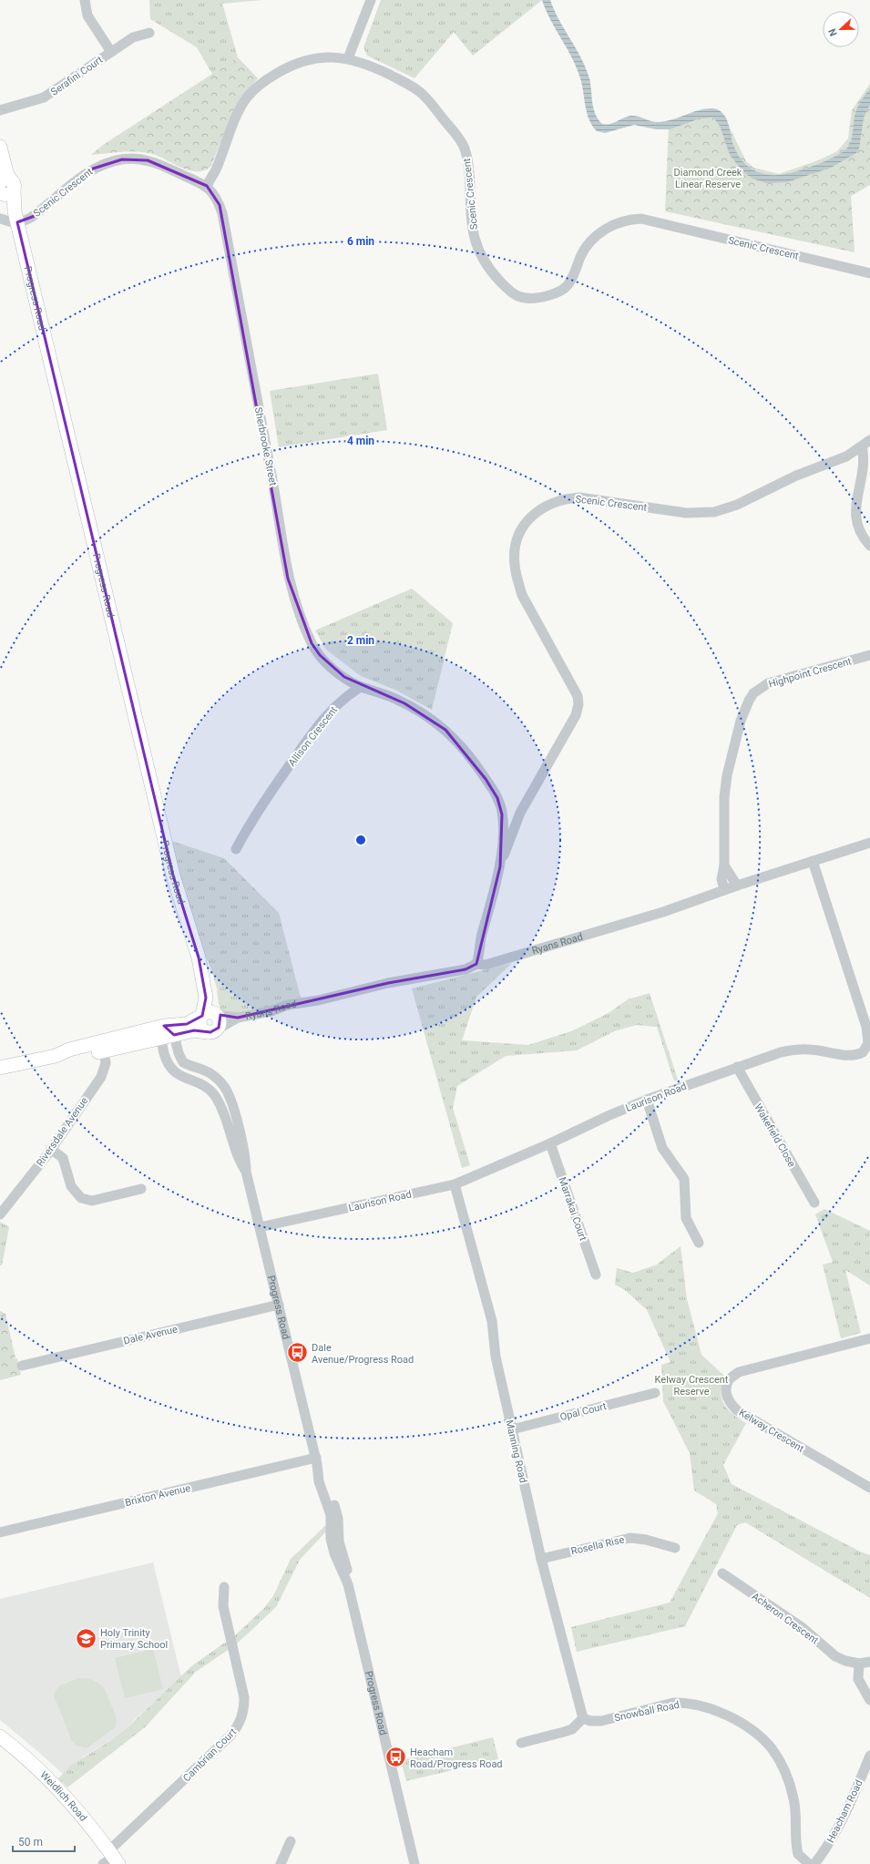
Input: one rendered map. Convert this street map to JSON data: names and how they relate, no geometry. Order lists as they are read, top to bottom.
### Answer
{
  "streets": {
    "street": [
      "Serafini Court",
      "Scenic Crescent",
      "Progress Road",
      "Sherbrooke Street",
      "Highpoint Crescent",
      "Allison Crescent",
      "Ryans Road",
      "Laurison Road",
      "Riversdale Avenue",
      "Wakefield Close",
      "Marrakai Court",
      "Dale Avenue",
      "Opal Court",
      "Kelway Crescent",
      "Manning Road",
      "Brixton Avenue",
      "Rosella Rise",
      "Acheron Crescent",
      "Snowball Road",
      "Cambrian Court",
      "Weidlich Road",
      "Heacham Road"
    ]
  },
  "crossings": [
    ["Scenic Crescent", "Progress Road"],
    ["Scenic Crescent", "Sherbrooke Street"],
    ["Progress Road", "Ryans Road"],
    ["Progress Road", "Laurison Road"],
    ["Progress Road", "Dale Avenue"],
    ["Progress Road", "Brixton Avenue"],
    ["Sherbrooke Street", "Allison Crescent"],
    ["Highpoint Crescent", "Ryans Road"],
    ["Ryans Road", "Laurison Road"],
    ["Laurison Road", "Wakefield Close"],
    ["Laurison Road", "Marrakai Court"],
    ["Laurison Road", "Manning Road"],
    ["Opal Court", "Manning Road"],
    ["Manning Road", "Rosella Rise"],
    ["Manning Road", "Snowball Road"],
    ["Cambrian Court", "Weidlich Road"]
  ],
  "parks": ["Diamond Creek Linear Reserve", "Kelway Crescent Reserve"],
  "places": {
    "bus stop": ["Dale Avenue/Progress Road", "Heacham Road/Progress Road"],
    "school or university": ["Holy Trinity Primary School"]
  },
  "scale_bar": "50 m",
  "north": "left",
  "rings": ["6 min", "4 min", "2 min"]
}
